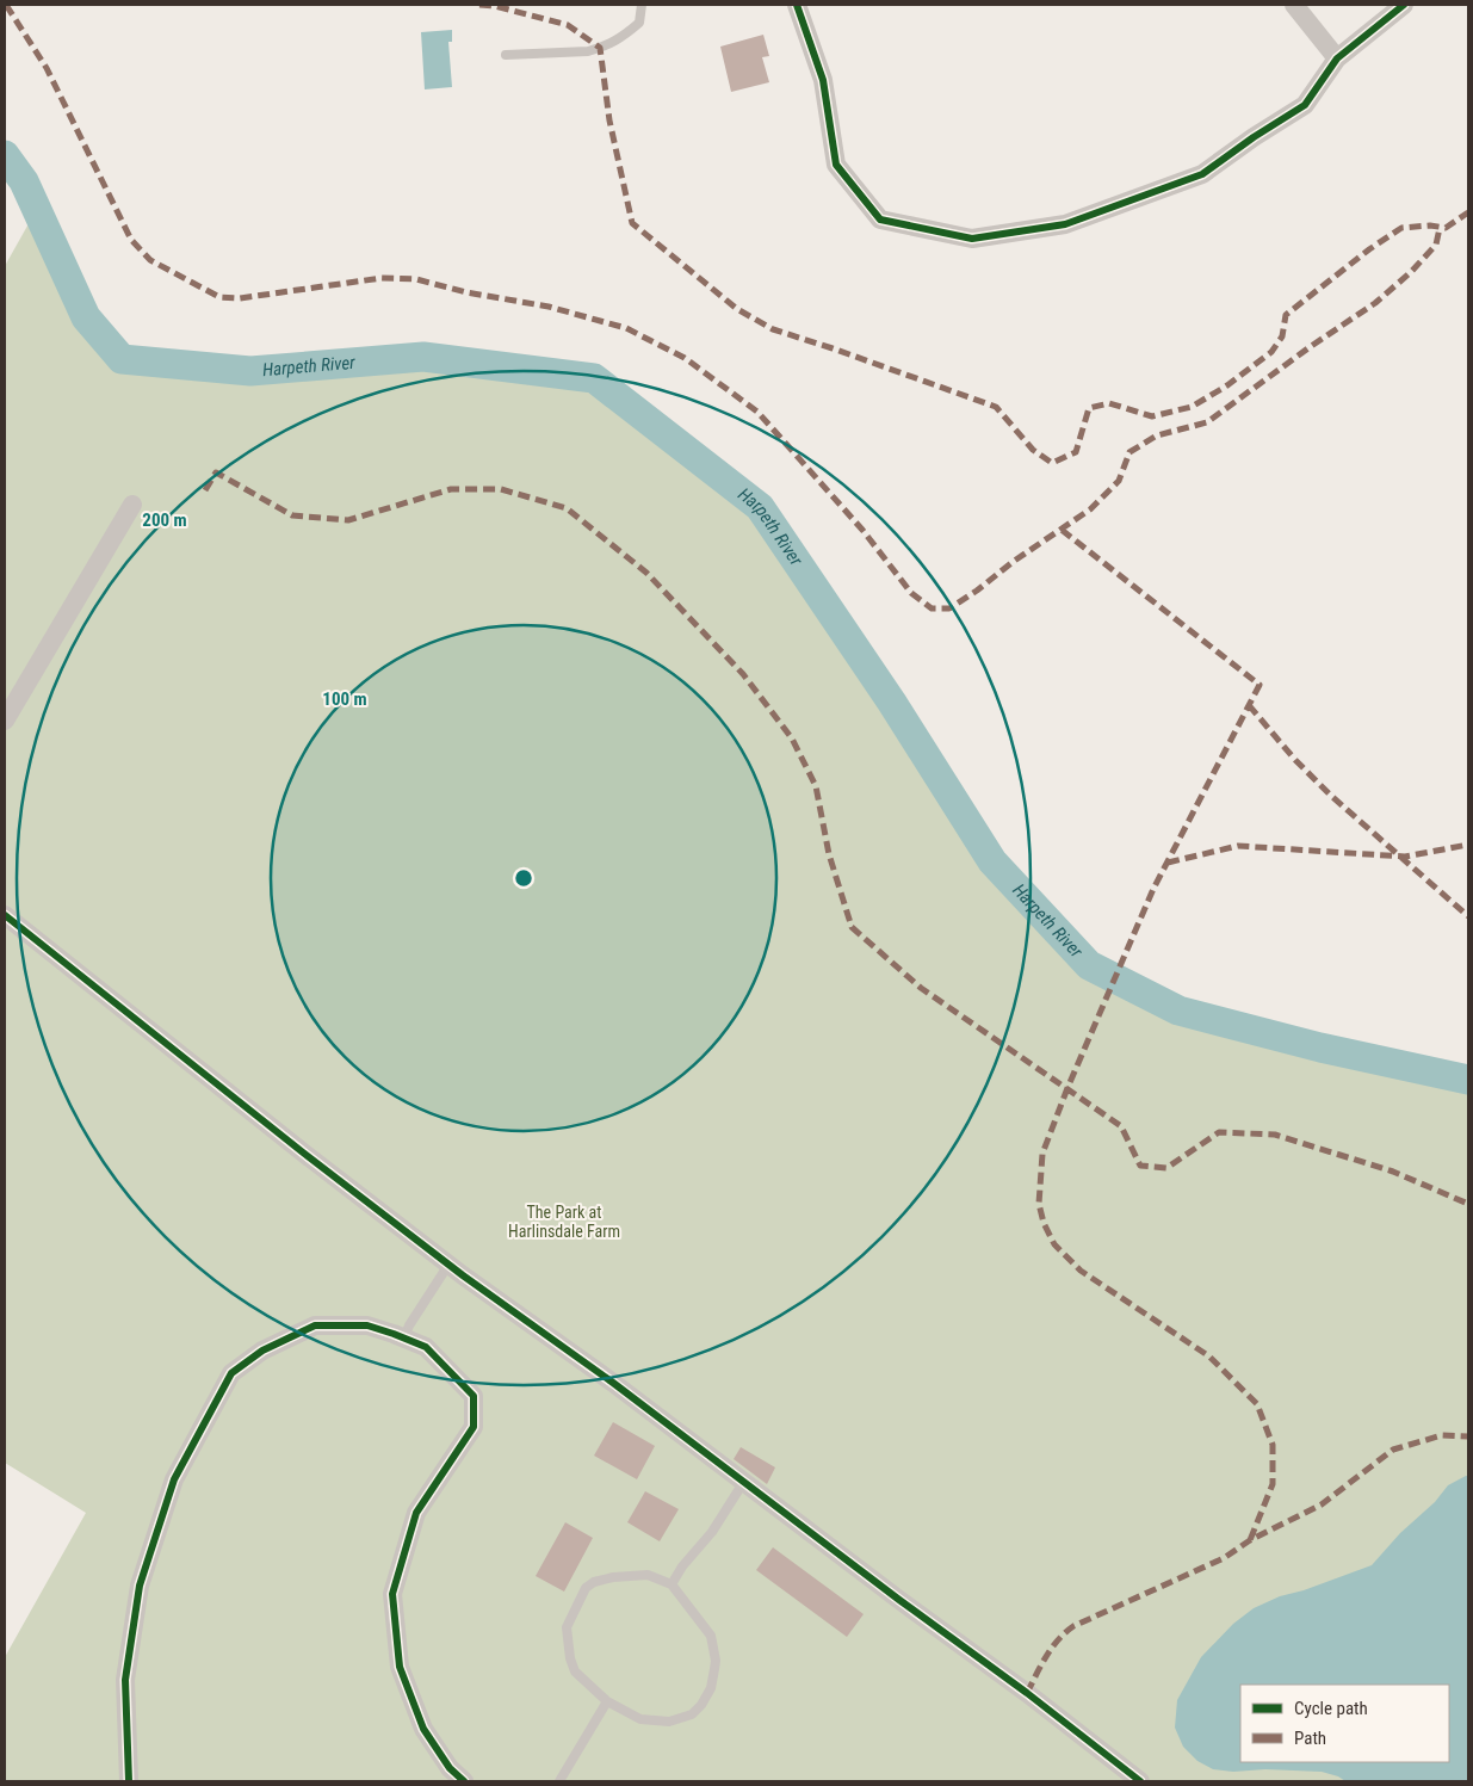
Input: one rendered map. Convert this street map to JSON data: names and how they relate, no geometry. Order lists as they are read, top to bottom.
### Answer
{
  "water": ["Harpeth River"],
  "parks": ["The Park at Harlinsdale Farm"],
  "legend": ["Cycle path", "Path"],
  "rings": ["200 m", "100 m"]
}
